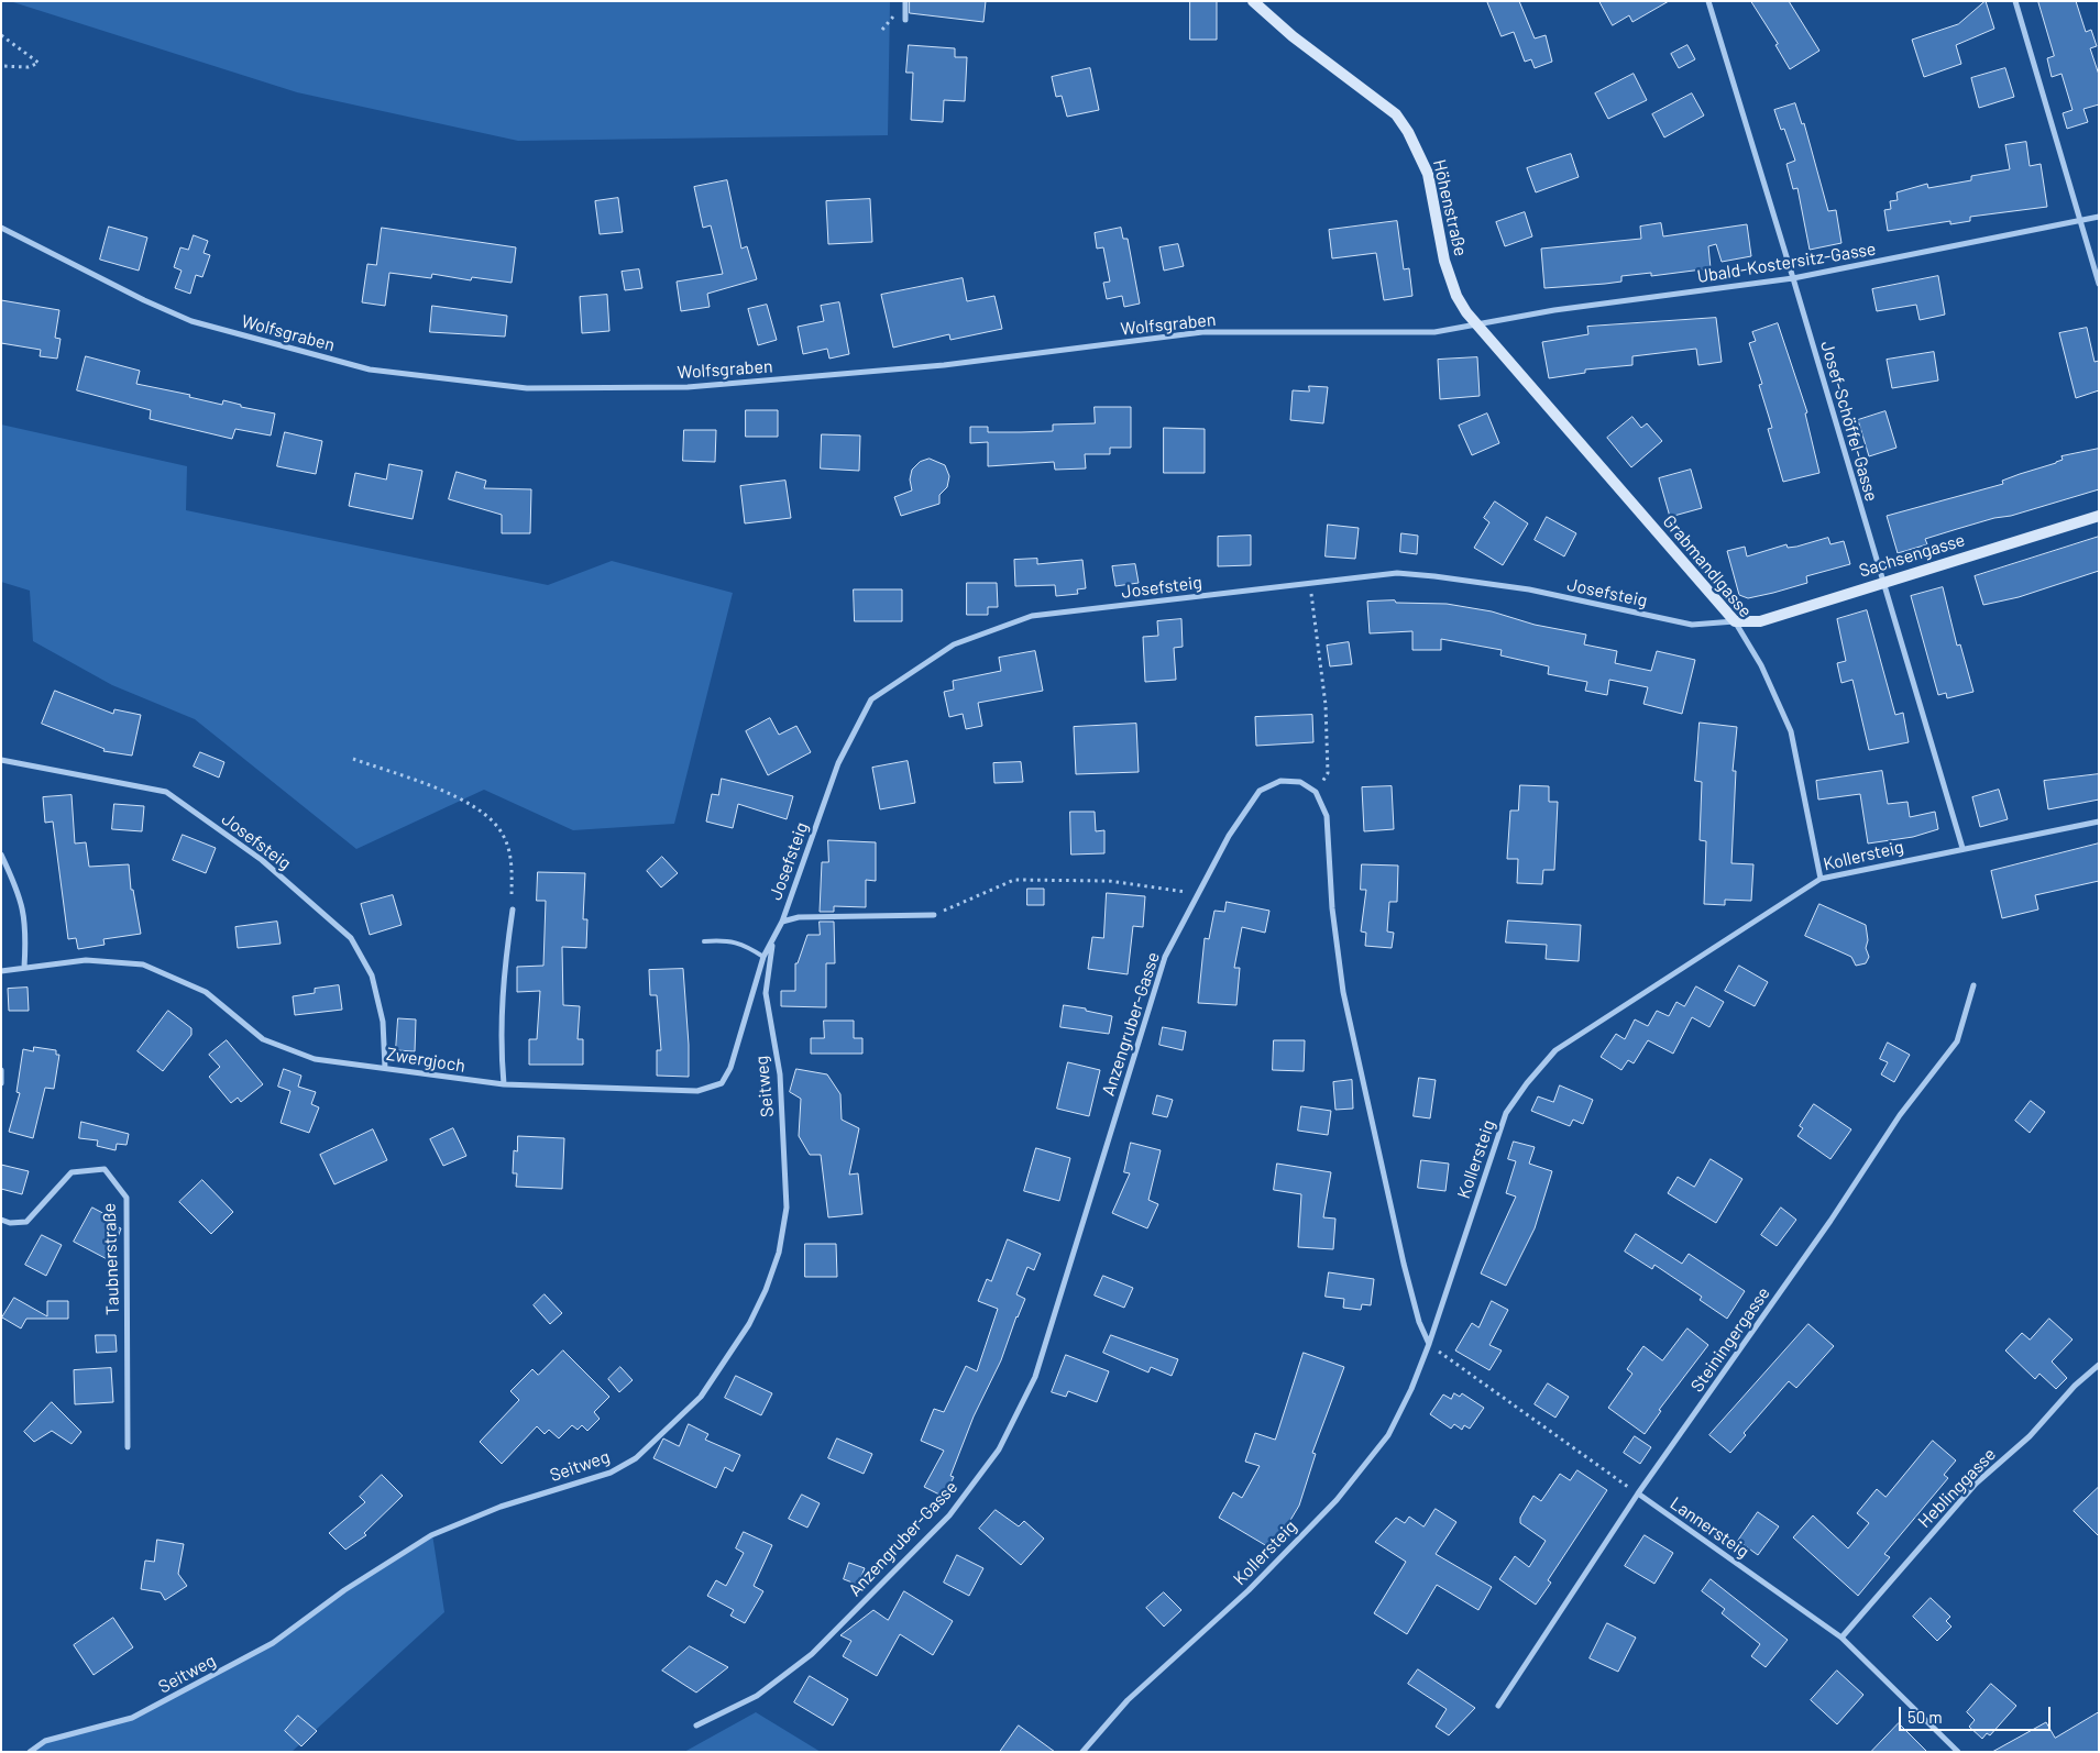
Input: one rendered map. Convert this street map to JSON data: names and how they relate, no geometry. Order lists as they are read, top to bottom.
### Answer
{
  "streets": {
    "street": [
      "Höhenstraße",
      "Ubald-Kostersitz-Gasse",
      "Wolfsgraben",
      "Josef-Schöffel-Gasse",
      "Sachsengasse",
      "Grabmandlgasse",
      "Josefsteig",
      "Kollersteig",
      "Anzengruber-Gasse",
      "Zwergjoch",
      "Seitweg",
      "Taubnerstraße",
      "Steiningergasse",
      "Heblinggasse",
      "Lannersteig"
    ]
  },
  "crossings": [
    ["Höhenstraße", "Ubald-Kostersitz-Gasse"],
    ["Höhenstraße", "Wolfsgraben"],
    ["Höhenstraße", "Grabmandlgasse"],
    ["Ubald-Kostersitz-Gasse", "Wolfsgraben"],
    ["Ubald-Kostersitz-Gasse", "Josef-Schöffel-Gasse"],
    ["Ubald-Kostersitz-Gasse", "Grabmandlgasse"],
    ["Wolfsgraben", "Grabmandlgasse"],
    ["Josef-Schöffel-Gasse", "Sachsengasse"],
    ["Josef-Schöffel-Gasse", "Kollersteig"],
    ["Sachsengasse", "Grabmandlgasse"],
    ["Sachsengasse", "Josefsteig"],
    ["Grabmandlgasse", "Josefsteig"],
    ["Grabmandlgasse", "Kollersteig"],
    ["Josefsteig", "Zwergjoch"],
    ["Josefsteig", "Seitweg"],
    ["Zwergjoch", "Seitweg"],
    ["Steiningergasse", "Lannersteig"],
    ["Heblinggasse", "Lannersteig"]
  ],
  "scale_bar": "50 m"
}
